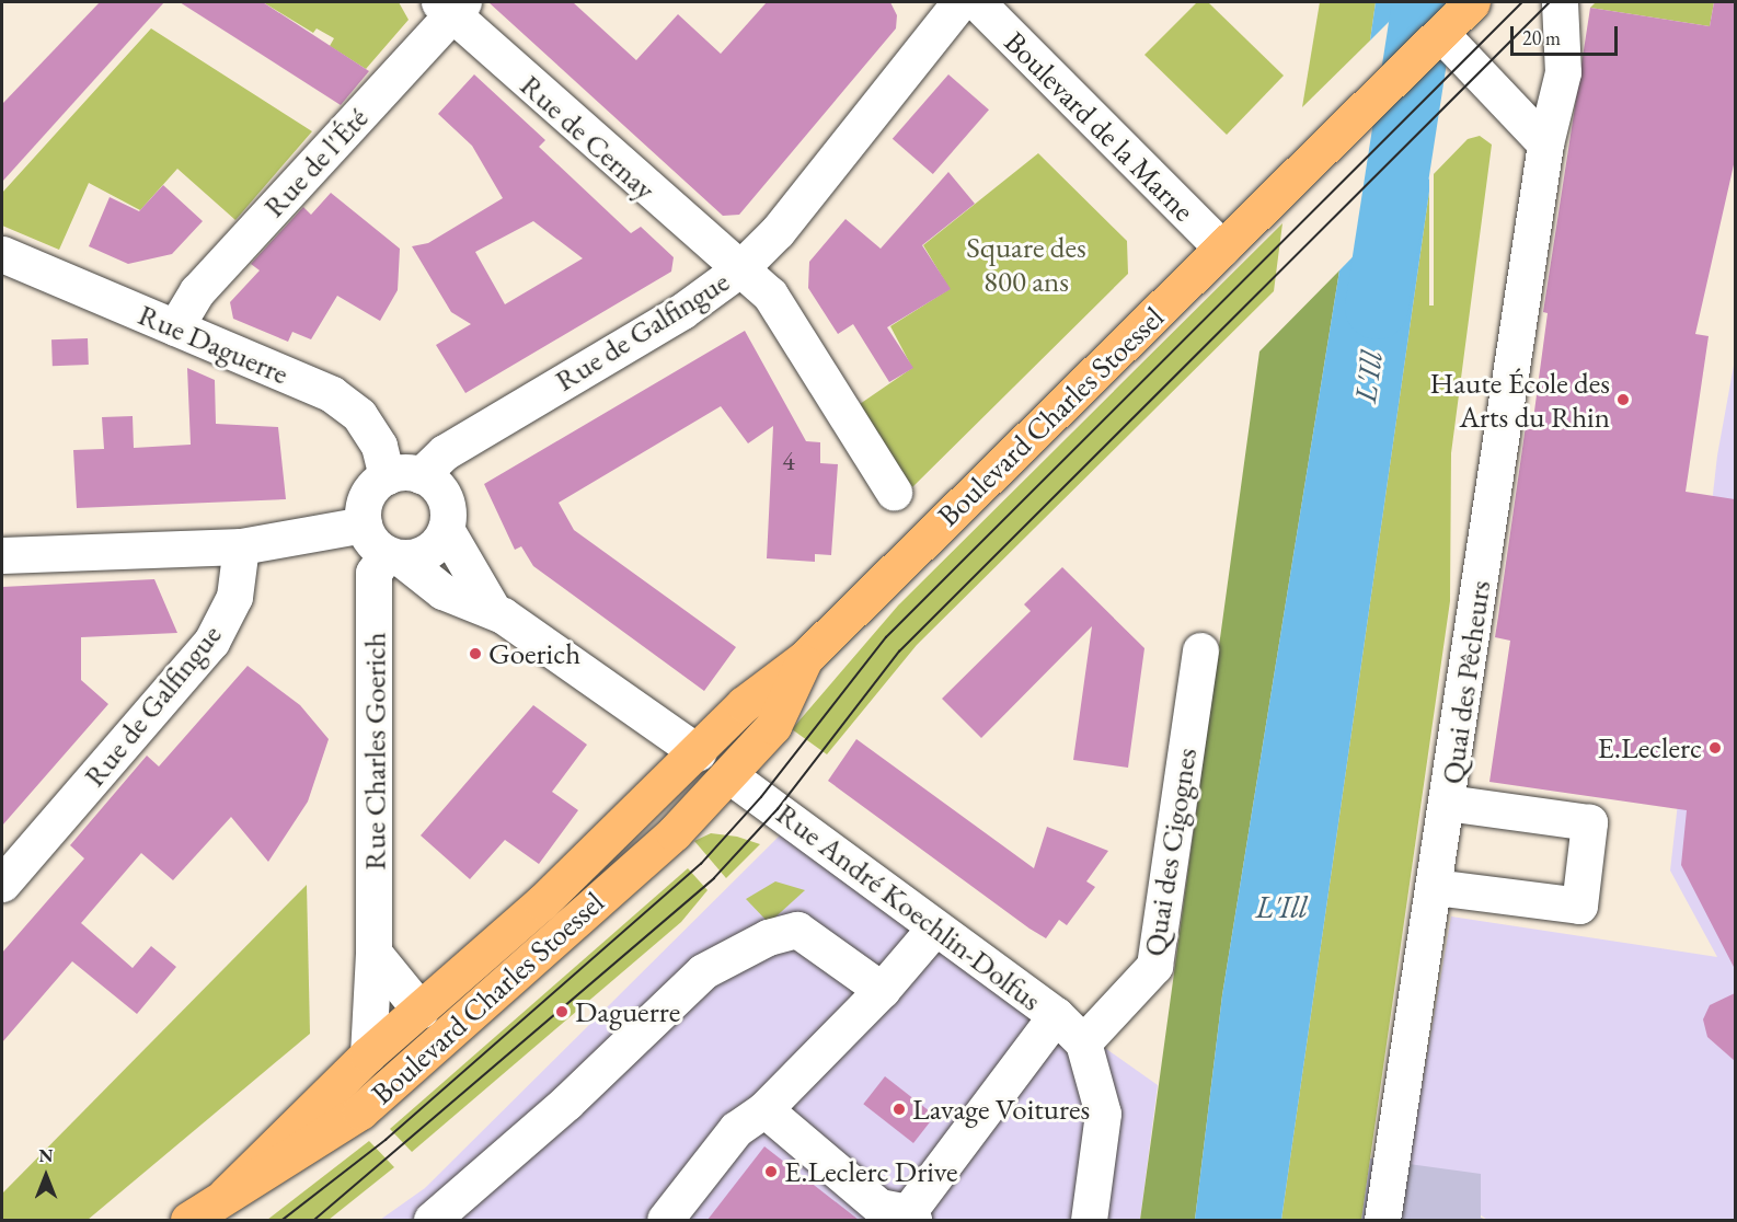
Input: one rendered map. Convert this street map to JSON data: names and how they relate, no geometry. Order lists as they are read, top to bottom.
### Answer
{
  "streets": {
    "main road": ["Boulevard Charles Stoessel"],
    "street": [
      "Boulevard de la Marne",
      "Rue de Cernay",
      "Rue de l'Été",
      "Rue de Galfingue",
      "Rue Daguerre",
      "Quai des Pêcheurs",
      "Rue Charles Goerich",
      "Quai des Cigognes",
      "Rue André Koechlin-Dolfus"
    ]
  },
  "crossings": [
    ["Boulevard de la Marne", "Boulevard Charles Stoessel"],
    ["Rue de Cernay", "Rue de l'Été"],
    ["Rue de Cernay", "Rue de Galfingue"],
    ["Rue de l'Été", "Rue Daguerre"],
    ["Rue de Galfingue", "Rue Daguerre"],
    ["Rue de Galfingue", "Rue Charles Goerich"],
    ["Rue Daguerre", "Rue Charles Goerich"],
    ["Boulevard Charles Stoessel", "Rue Charles Goerich"],
    ["Boulevard Charles Stoessel", "Rue André Koechlin-Dolfus"],
    ["Quai des Cigognes", "Rue André Koechlin-Dolfus"]
  ],
  "water": ["L'Ill"],
  "parks": ["Square des 800 ans"],
  "places": [
    "Haute École des Arts du Rhin",
    "Goerich",
    "E.Leclerc",
    "Daguerre",
    "Lavage Voitures",
    "E.Leclerc Drive"
  ],
  "house_numbers": ["4"],
  "scale_bar": "20 m",
  "north": "top"
}
